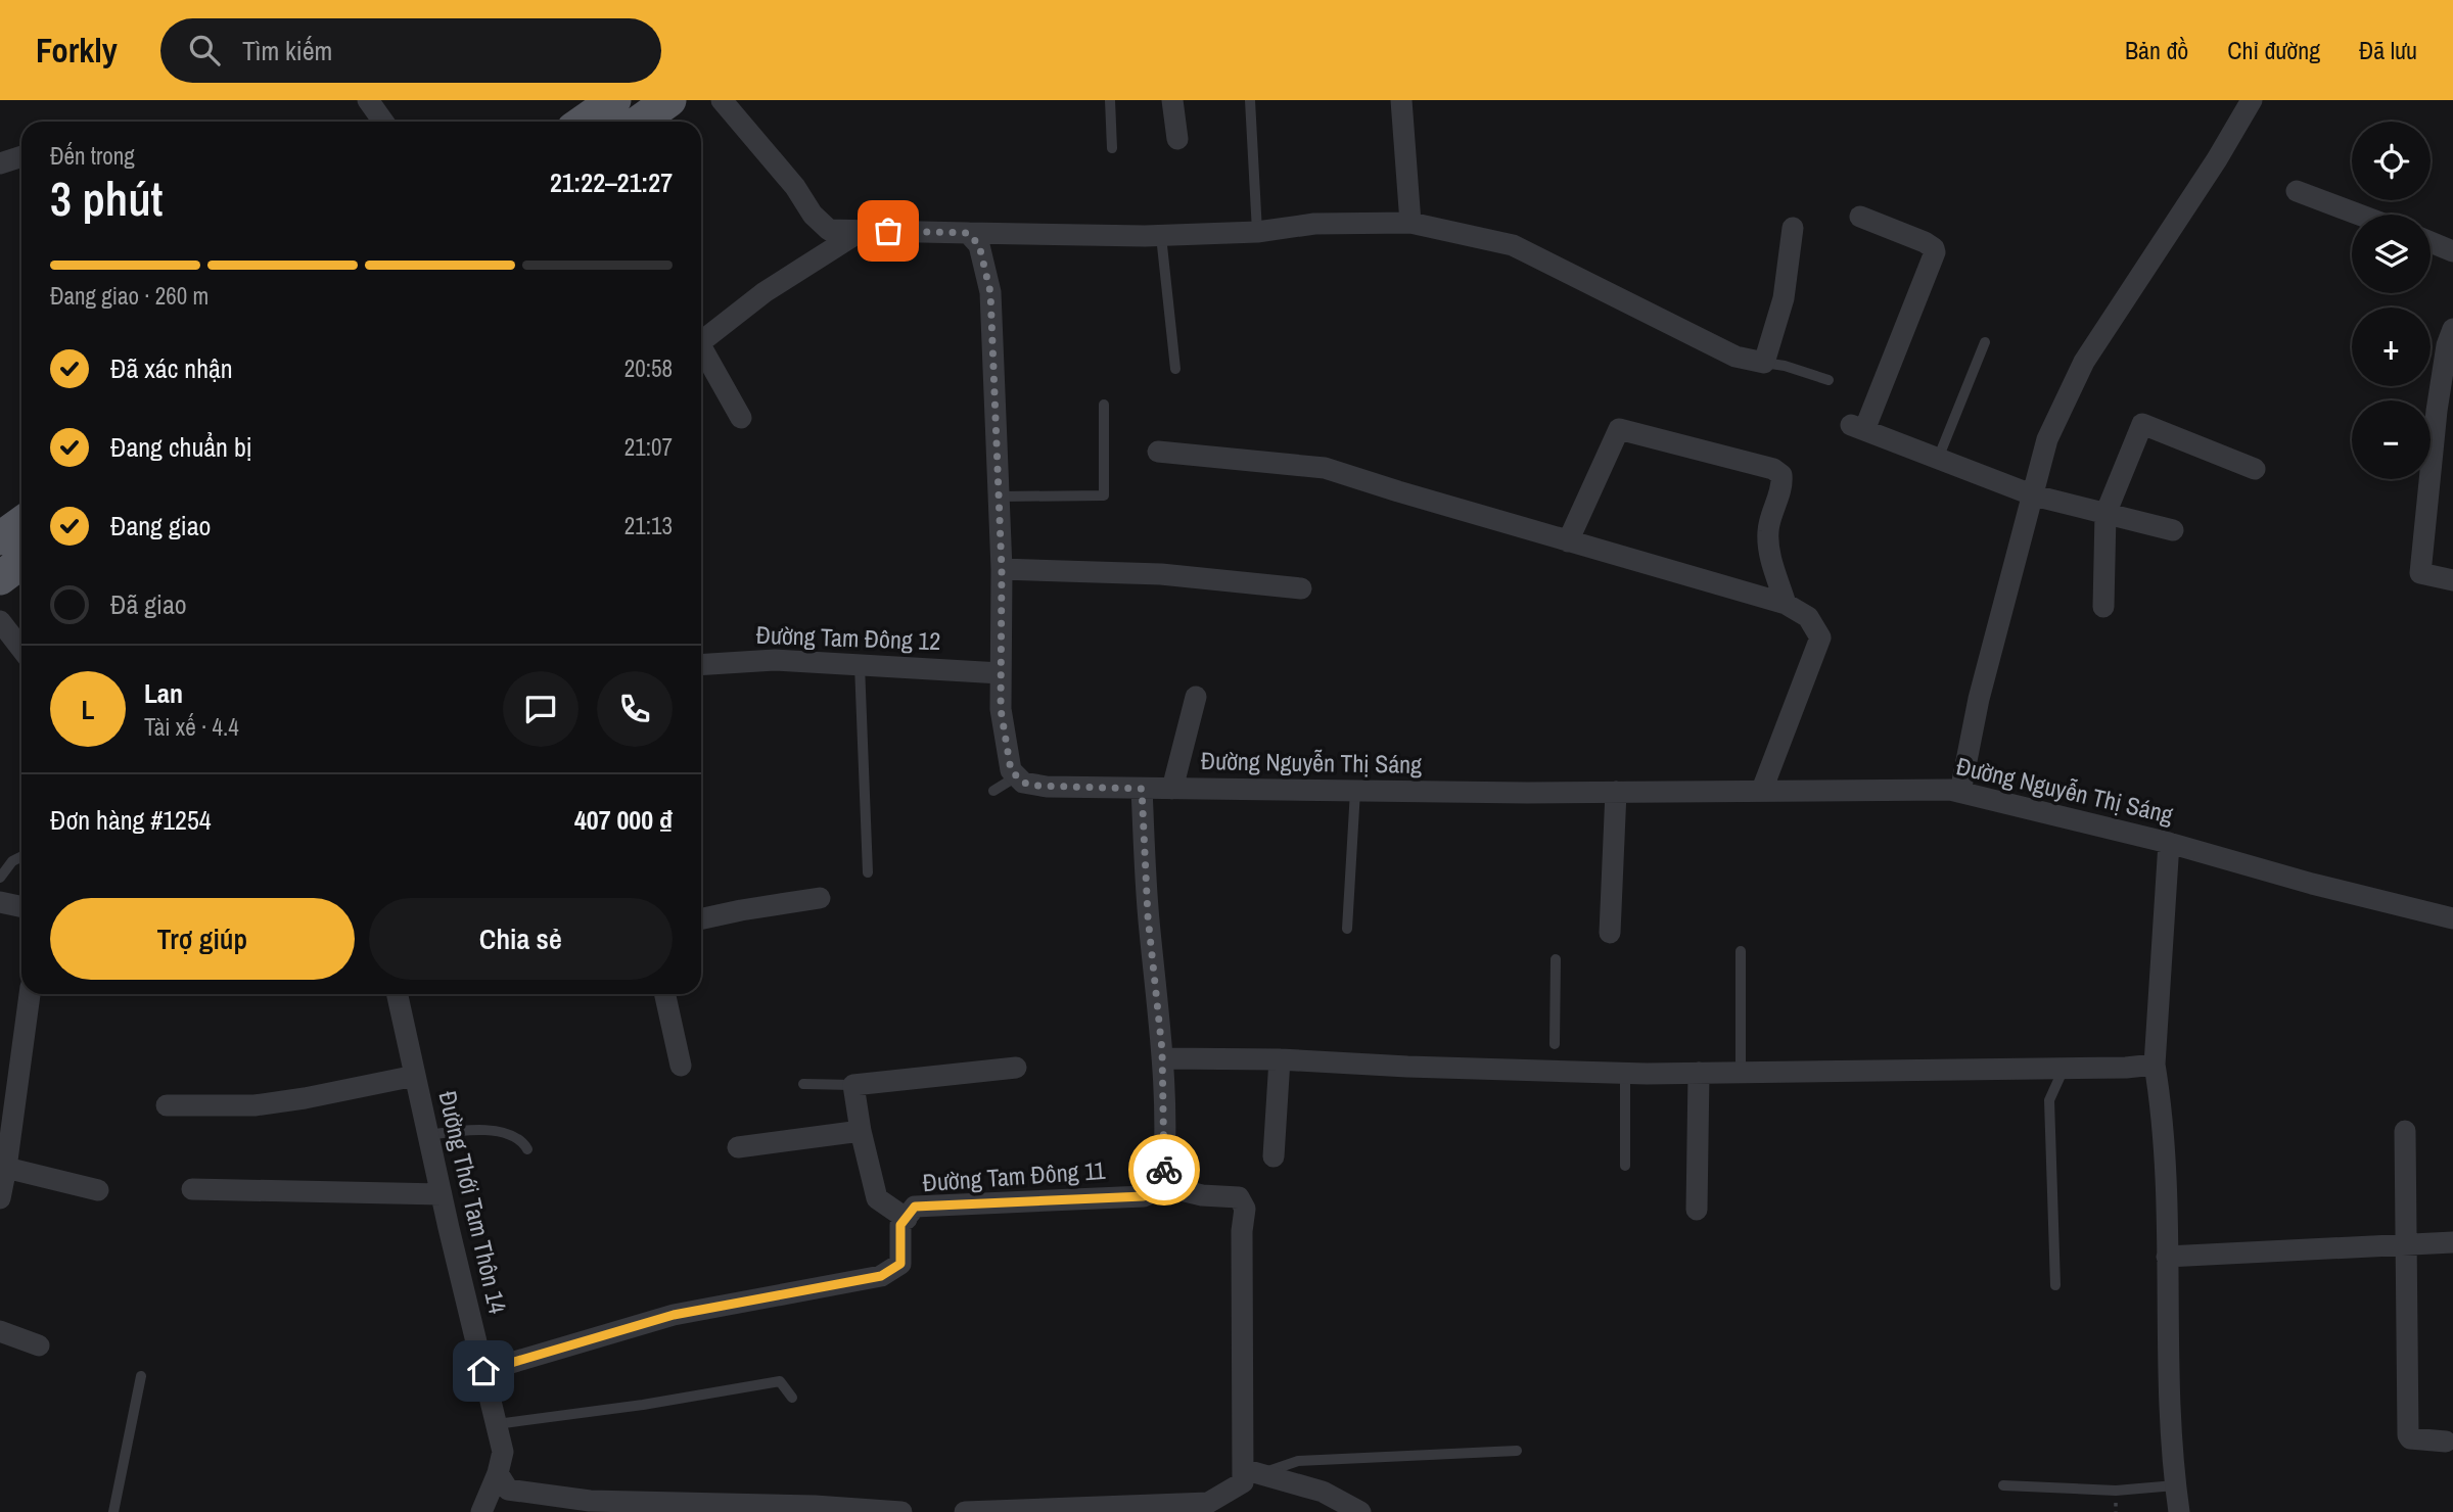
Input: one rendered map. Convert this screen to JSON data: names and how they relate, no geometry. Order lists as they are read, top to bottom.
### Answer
{
  "streets": {
    "street": [
      "Đường Tam Đông 12",
      "Đường Nguyễn Thị Sáng",
      "Đường Tam Đông 11",
      "Đường Thới Tam Thôn 14"
    ]
  },
  "crossings": [
    ["Đường Tam Đông 11", "Đường Thới Tam Thôn 14"]
  ],
  "page": {
    "header": "Forkly",
    "search": "Tìm kiếm",
    "nav": ["Bản đồ", "Chỉ đường", "Đã lưu"],
    "map_buttons": ["+", "−"],
    "heading": ["3 phút", "Đến trong", "21:22–21:27"],
    "panel": [
      "Lan",
      "Tài xế · 4.4",
      "Đơn hàng #1254",
      "407 000 ₫"
    ],
    "bar": "Đang giao · 260 m",
    "list": [
      ["Đã xác nhận", "20:58"],
      ["Đang chuẩn bị", "21:07"],
      ["Đang giao", "21:13"],
      "Đã giao"
    ],
    "round": "L",
    "buttons": ["Trợ giúp", "Chia sẻ"]
  }
}
